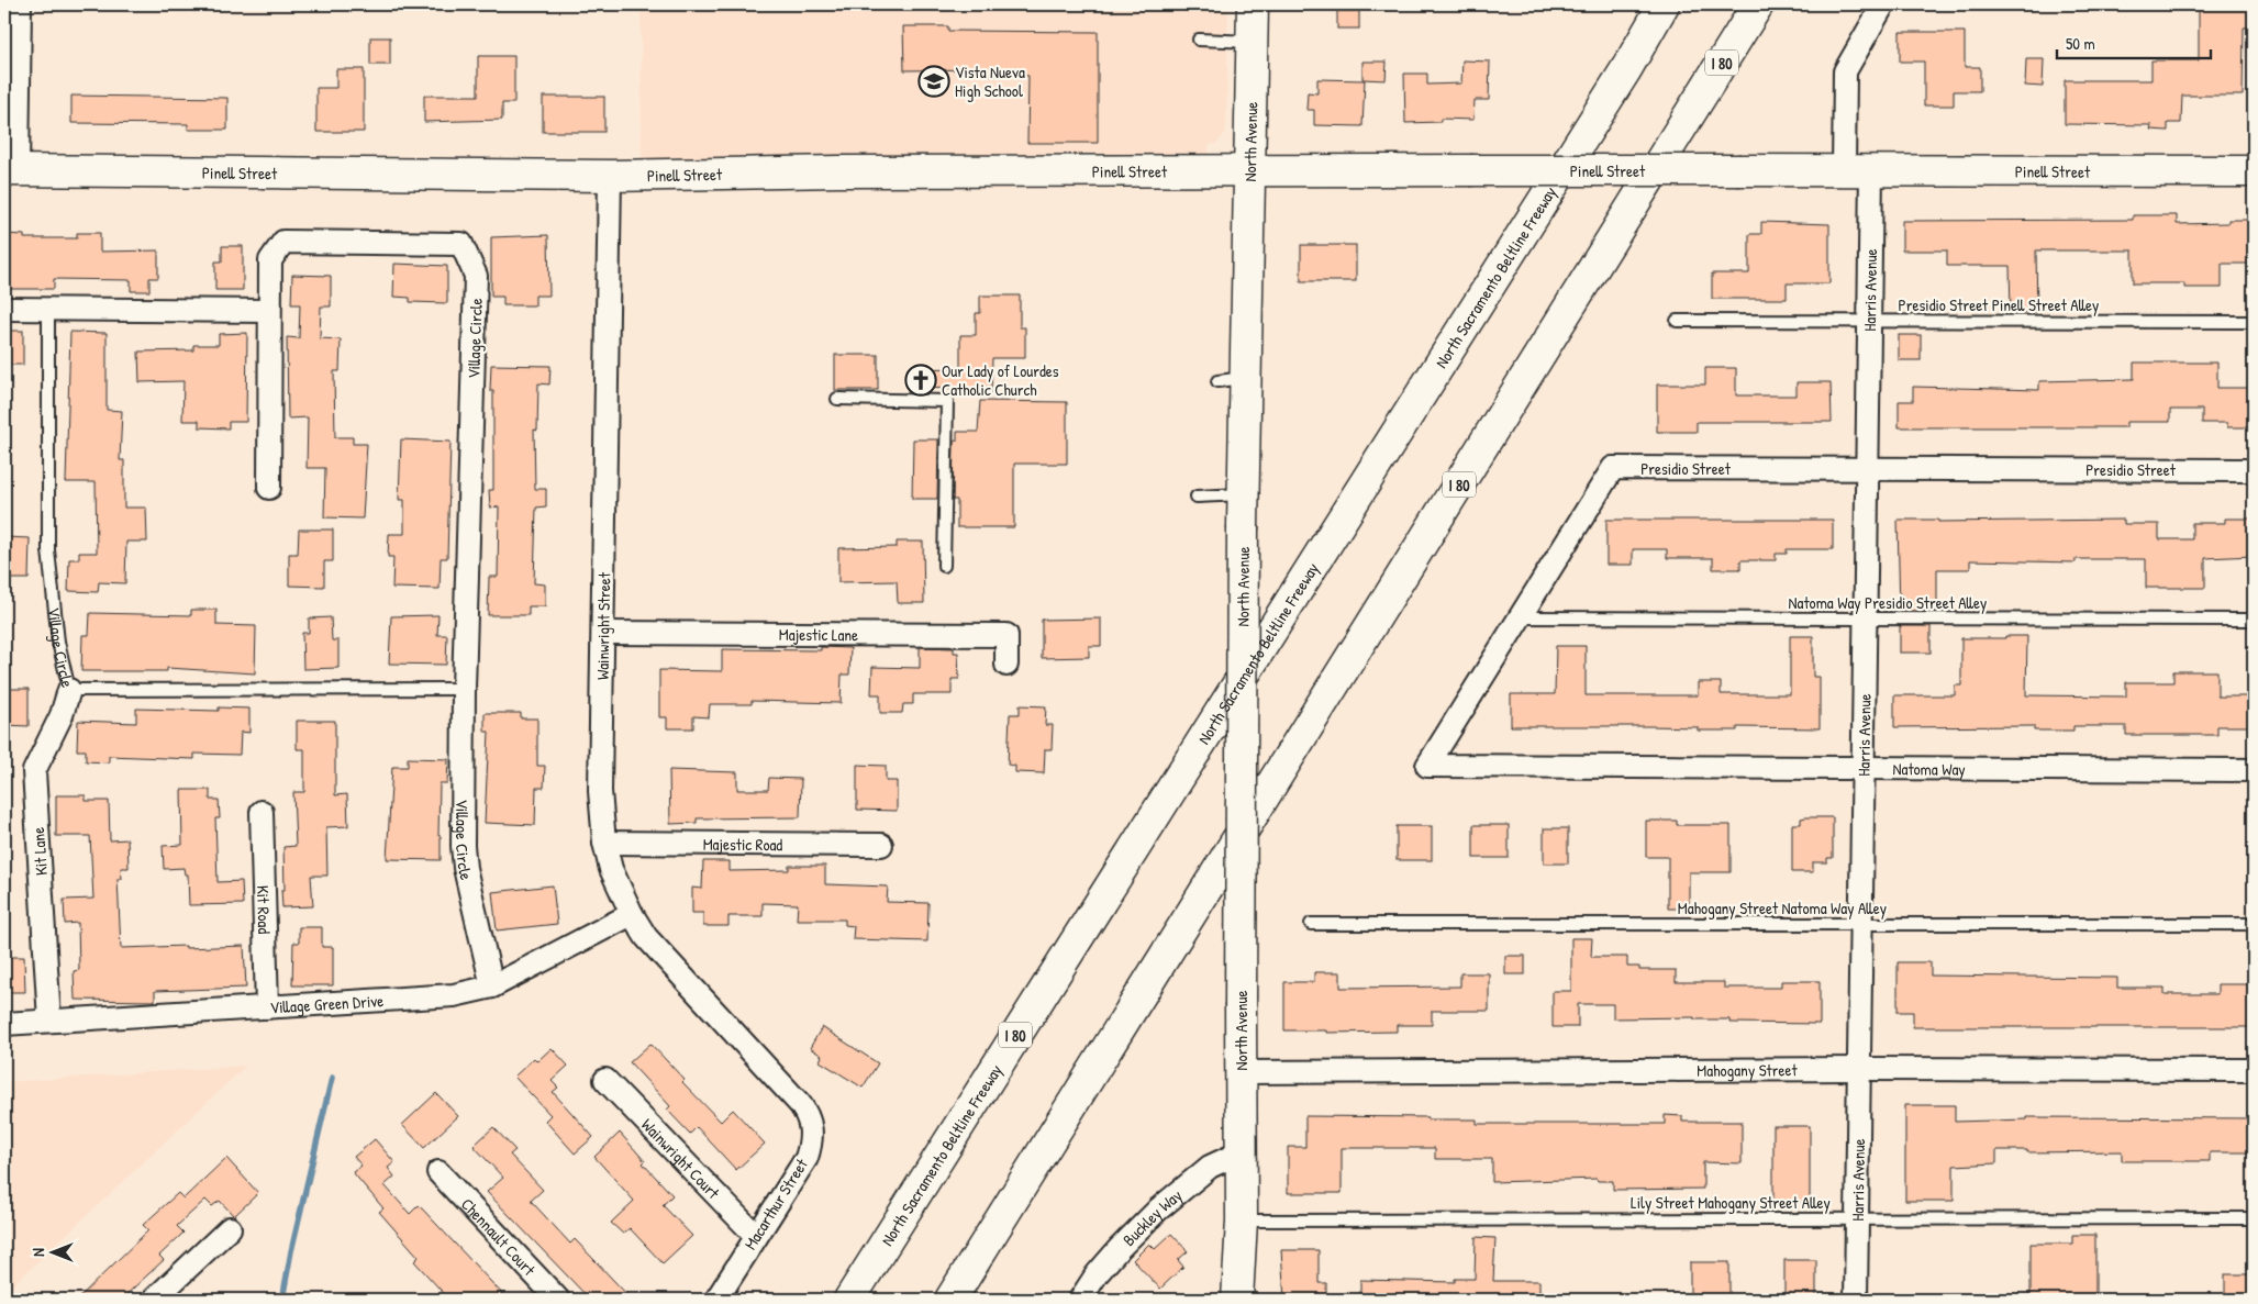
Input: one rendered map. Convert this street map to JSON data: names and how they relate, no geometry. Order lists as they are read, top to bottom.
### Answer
{
  "streets": {
    "main road": [
      "I 80",
      "North Avenue",
      "Pinell Street",
      "North Sacramento Beltline Freeway"
    ],
    "street": [
      "Harris Avenue",
      "Village Circle",
      "Presidio Street",
      "Wainwright Street",
      "Majestic Lane",
      "Natoma Way",
      "Majestic Road",
      "Kit Lane",
      "Kit Road",
      "Village Green Drive",
      "Mahogany Street",
      "Wainwright Court",
      "Macarthur Street",
      "Buckley Way",
      "Chennault Court"
    ],
    "lane": [
      "Presidio Street Pinell Street Alley",
      "Natoma Way Presidio Street Alley",
      "Mahogany Street Natoma Way Alley",
      "Lily Street Mahogany Street Alley"
    ]
  },
  "crossings": [
    ["North Avenue", "Pinell Street"],
    ["North Avenue", "Mahogany Street"],
    ["North Avenue", "Lily Street Mahogany Street Alley"],
    ["North Avenue", "Buckley Way"],
    ["Pinell Street", "Harris Avenue"],
    ["Pinell Street", "Wainwright Street"],
    ["Harris Avenue", "Presidio Street Pinell Street Alley"],
    ["Harris Avenue", "Presidio Street"],
    ["Harris Avenue", "Natoma Way Presidio Street Alley"],
    ["Harris Avenue", "Natoma Way"],
    ["Harris Avenue", "Mahogany Street Natoma Way Alley"],
    ["Harris Avenue", "Mahogany Street"],
    ["Harris Avenue", "Lily Street Mahogany Street Alley"],
    ["Village Circle", "Kit Lane"],
    ["Village Circle", "Village Green Drive"],
    ["Presidio Street", "Natoma Way Presidio Street Alley"],
    ["Presidio Street", "Natoma Way"],
    ["Wainwright Street", "Majestic Lane"],
    ["Wainwright Street", "Majestic Road"],
    ["Wainwright Street", "Village Green Drive"],
    ["Wainwright Street", "Macarthur Street"],
    ["Kit Lane", "Village Green Drive"],
    ["Kit Road", "Village Green Drive"],
    ["Wainwright Court", "Macarthur Street"]
  ],
  "places": {
    "school or university": ["Vista Nueva High School"],
    "church": ["Our Lady of Lourdes Catholic Church"]
  },
  "scale_bar": "50 m",
  "north": "left"
}
